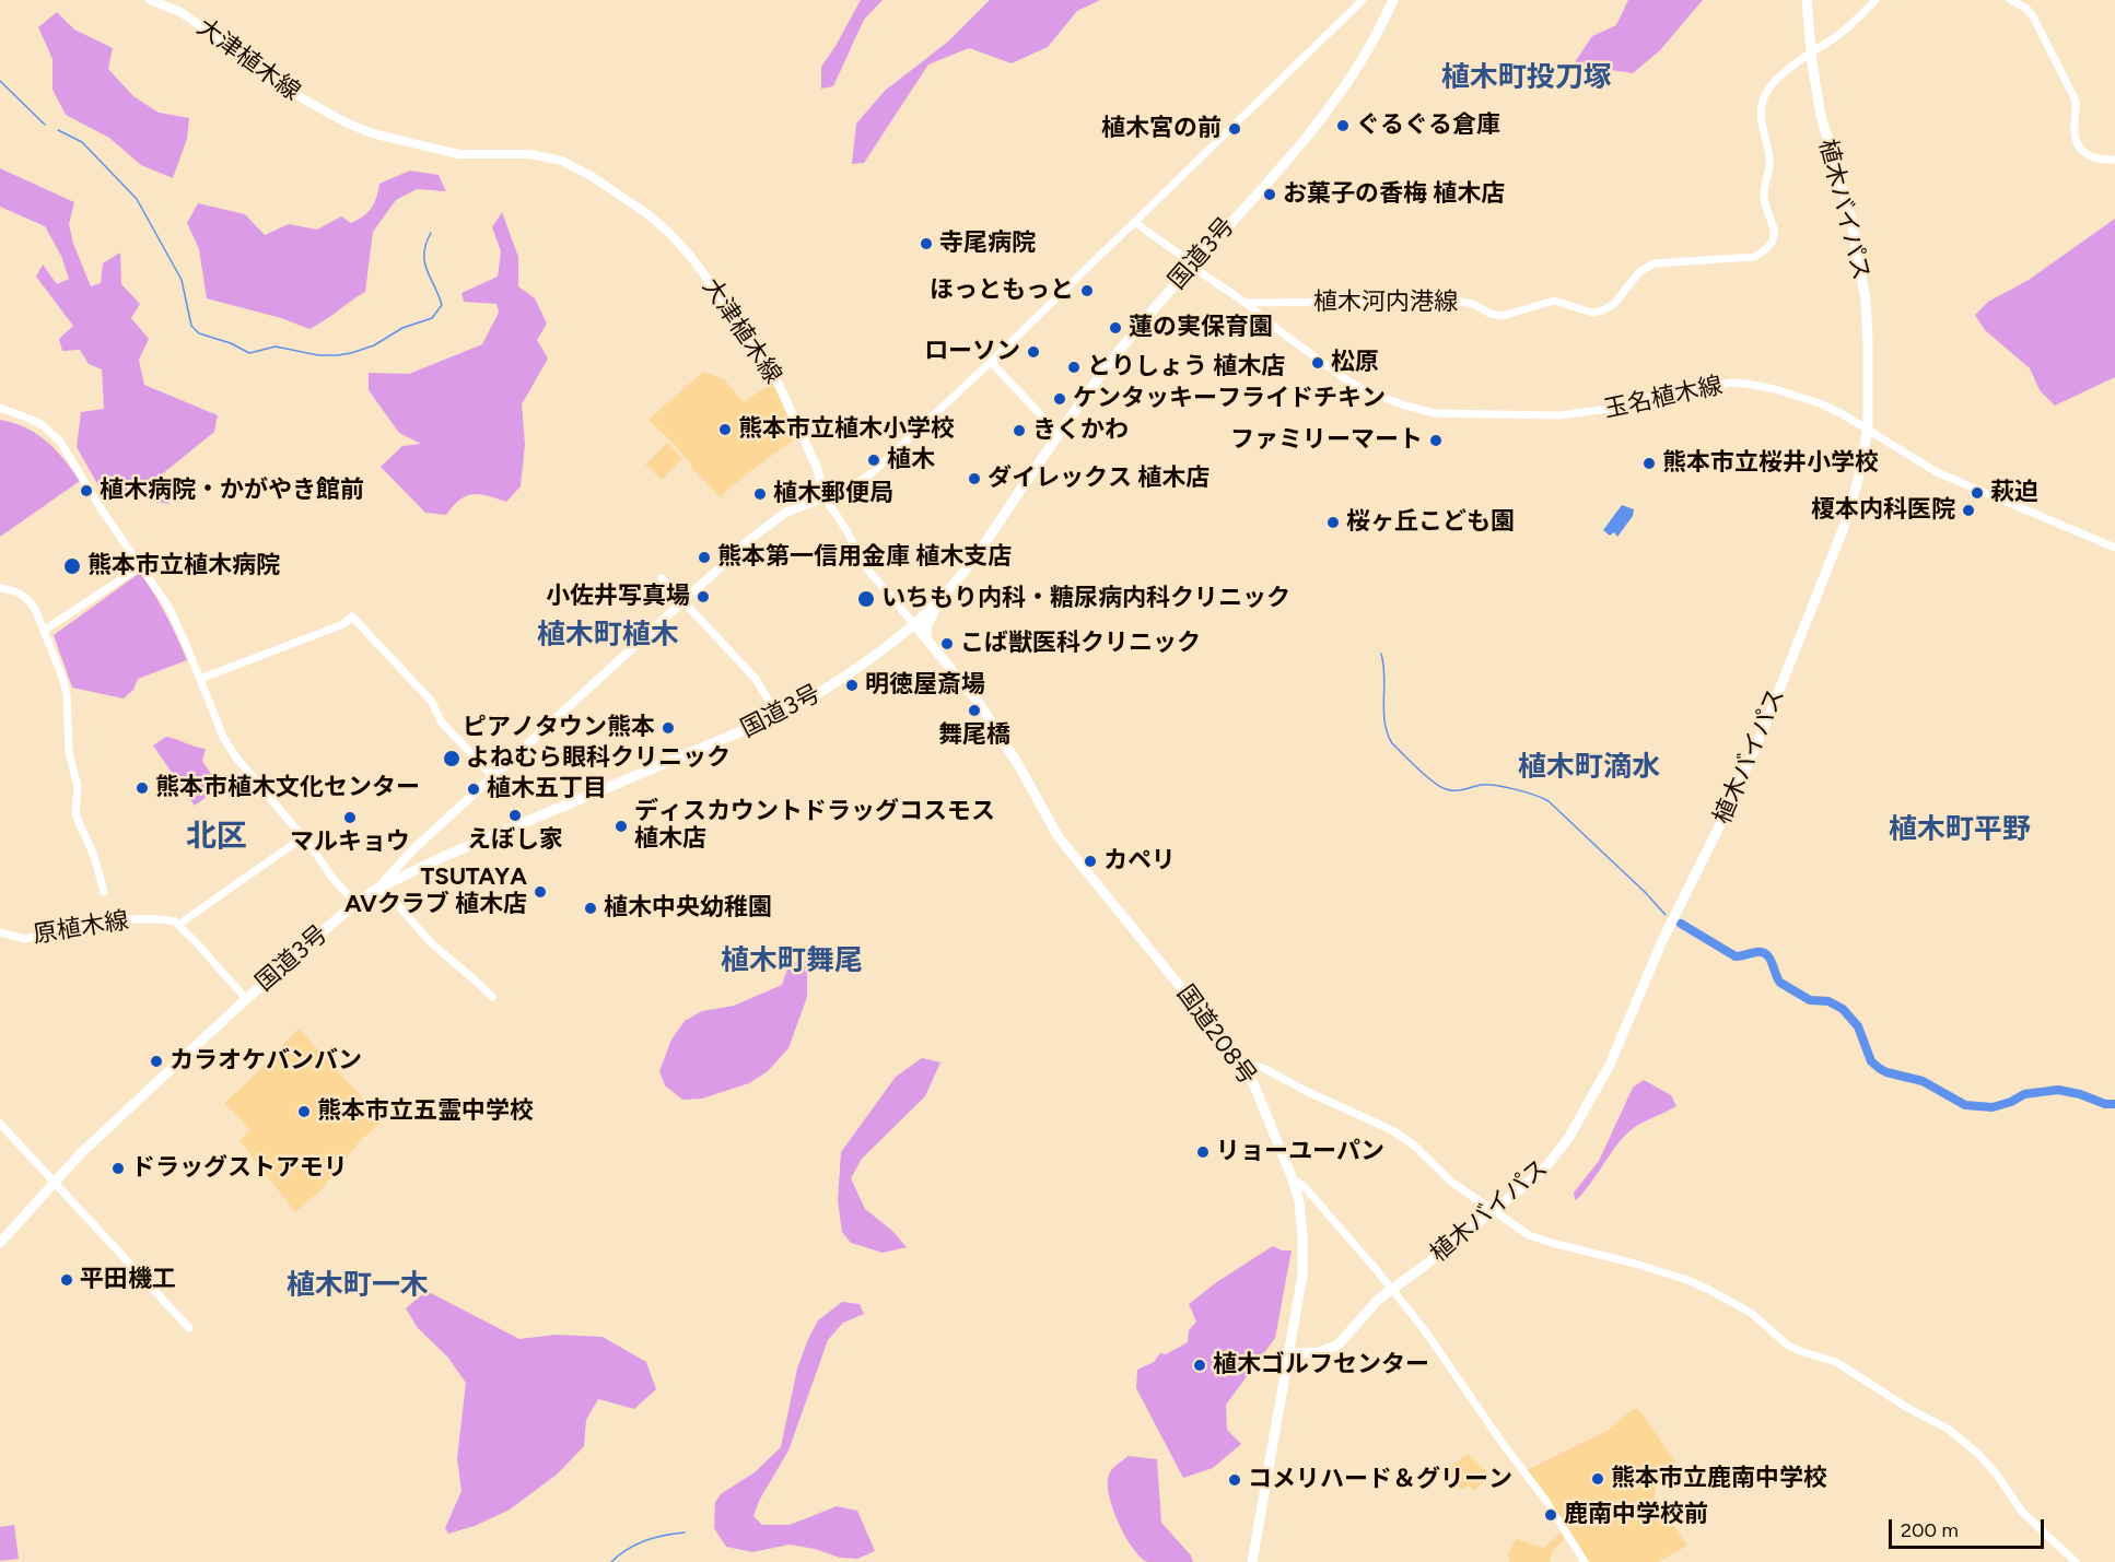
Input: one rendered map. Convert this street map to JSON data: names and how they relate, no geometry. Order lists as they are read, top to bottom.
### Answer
{
  "streets": {
    "highway": ["植木バイパス", "国道3号", "国道208号"],
    "main road": ["大津植木線"],
    "street": ["植木河内港線", "玉名植木線", "原植木線"]
  },
  "crossings": [
    ["植木バイパス", "玉名植木線"],
    ["植木バイパス", "国道208号"],
    ["国道3号", "国道208号"],
    ["植木河内港線", "玉名植木線"]
  ],
  "districts": [
    "植木町投刀塚",
    "植木町植木",
    "植木町滴水",
    "植木町平野",
    "北区",
    "植木町舞尾",
    "植木町一木"
  ],
  "places": [
    "ぐるぐる倉庫",
    "植木宮の前",
    "お菓子の香梅 植木店",
    "寺尾病院",
    "ほっともっと",
    "蓮の実保育園",
    "ローソン",
    "松原",
    "とりしょう 植木店",
    "ケンタッキーフライドチキン",
    "熊本市立植木小学校",
    "きくかわ",
    "ファミリーマート",
    "植木",
    "熊本市立桜井小学校",
    "ダイレックス 植木店",
    "植木病院・かがやき館前",
    "萩迫",
    "植木郵便局",
    "榎本内科医院",
    "桜ヶ丘こども園",
    "熊本第一信用金庫 植木支店",
    "熊本市立植木病院",
    "小佐井写真場",
    "いちもり内科・糖尿病内科クリニック",
    "こば獣医科クリニック",
    "明徳屋斎場",
    "舞尾橋",
    "ピアノタウン熊本",
    "よねむら眼科クリニック",
    "熊本市植木文化センター",
    "植木五丁目",
    "えぼし家",
    "マルキョウ",
    "ディスカウントドラッグコスモス 植木店",
    "カペリ",
    "TSUTAYA AVクラブ 植木店",
    "植木中央幼稚園",
    "カラオケバンバン",
    "熊本市立五霊中学校",
    "リョーユーパン",
    "ドラッグストアモリ",
    "平田機工",
    "植木ゴルフセンター",
    "熊本市立鹿南中学校",
    "コメリハード＆グリーン",
    "鹿南中学校前"
  ],
  "scale_bar": "200 m"
}
